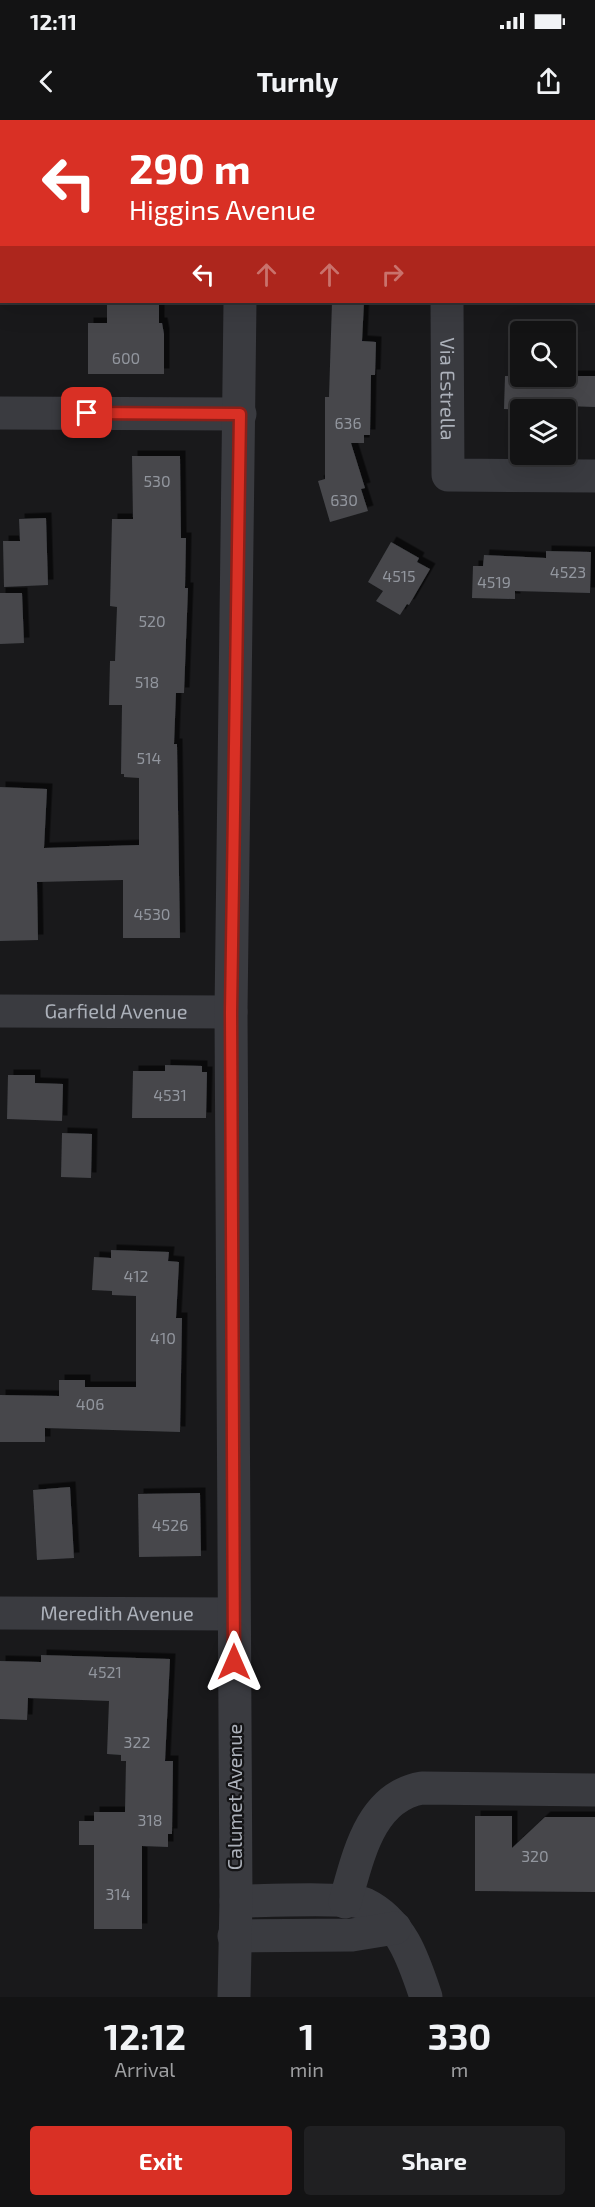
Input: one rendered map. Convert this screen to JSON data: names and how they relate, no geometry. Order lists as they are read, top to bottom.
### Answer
{
  "streets": {
    "street": [
      "Via Estrella",
      "Garfield Avenue",
      "Meredith Avenue",
      "Calumet Avenue"
    ]
  },
  "crossings": [
    ["Garfield Avenue", "Calumet Avenue"],
    ["Meredith Avenue", "Calumet Avenue"]
  ],
  "house_numbers": [
    "600",
    "636",
    "530",
    "630",
    "4523",
    "4515",
    "4519",
    "520",
    "518",
    "514",
    "4530",
    "4531",
    "412",
    "410",
    "406",
    "4526",
    "4521",
    "322",
    "318",
    "320",
    "314"
  ],
  "page": {
    "status": "12:11",
    "header": "Turnly",
    "turn": ["290 m", "Higgins Avenue"],
    "eta": [
      "12:12",
      "Arrival",
      "1",
      "min",
      "330",
      "m"
    ],
    "buttons": ["Exit", "Share"]
  }
}
